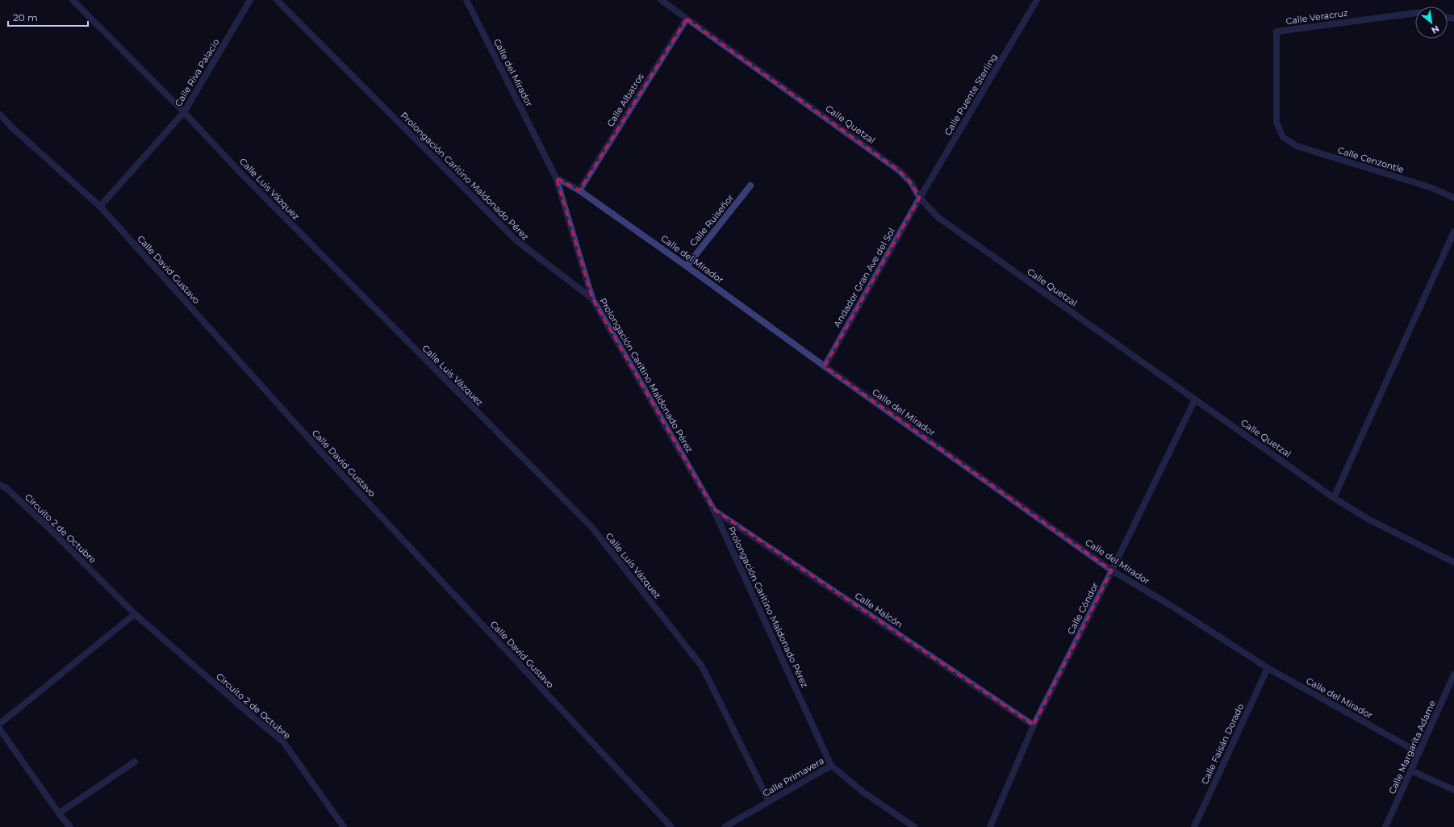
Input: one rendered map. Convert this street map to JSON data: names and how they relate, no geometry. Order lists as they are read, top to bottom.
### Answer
{
  "streets": {
    "street": [
      "Calle Veracruz",
      "Calle Riva Palacio",
      "Calle del Mirador",
      "Calle Puente Sterling",
      "Calle Albatros",
      "Calle Quetzal",
      "Calle Cenzontle",
      "Prolongación Caritino Maldonado Pérez",
      "Calle Luis Vázquez",
      "Calle Ruiseñor",
      "Calle David Gustavo",
      "Andador Gran Ave del Sol",
      "Circuito 2 de Octubre",
      "Calle Cóndor",
      "Calle Halcón",
      "Calle Faisán Dorado",
      "Calle Margarita Adame",
      "Calle Primavera"
    ]
  },
  "crossings": [
    ["Calle Veracruz", "Calle Cenzontle"],
    ["Calle Riva Palacio", "Calle Luis Vázquez"],
    ["Calle Riva Palacio", "Calle David Gustavo"],
    ["Calle del Mirador", "Calle Albatros"],
    ["Calle del Mirador", "Calle Ruiseñor"],
    ["Calle del Mirador", "Andador Gran Ave del Sol"],
    ["Calle del Mirador", "Calle Cóndor"],
    ["Calle del Mirador", "Calle Faisán Dorado"],
    ["Calle del Mirador", "Calle Margarita Adame"],
    ["Calle Puente Sterling", "Calle Quetzal"],
    ["Calle Puente Sterling", "Andador Gran Ave del Sol"],
    ["Calle Albatros", "Calle Quetzal"],
    ["Calle Quetzal", "Andador Gran Ave del Sol"],
    ["Calle Quetzal", "Calle Cóndor"],
    ["Prolongación Caritino Maldonado Pérez", "Calle Halcón"],
    ["Prolongación Caritino Maldonado Pérez", "Calle Primavera"],
    ["Calle Luis Vázquez", "Calle Primavera"],
    ["Calle Cóndor", "Calle Halcón"]
  ],
  "scale_bar": "20 m",
  "north": "bottom right"
}
